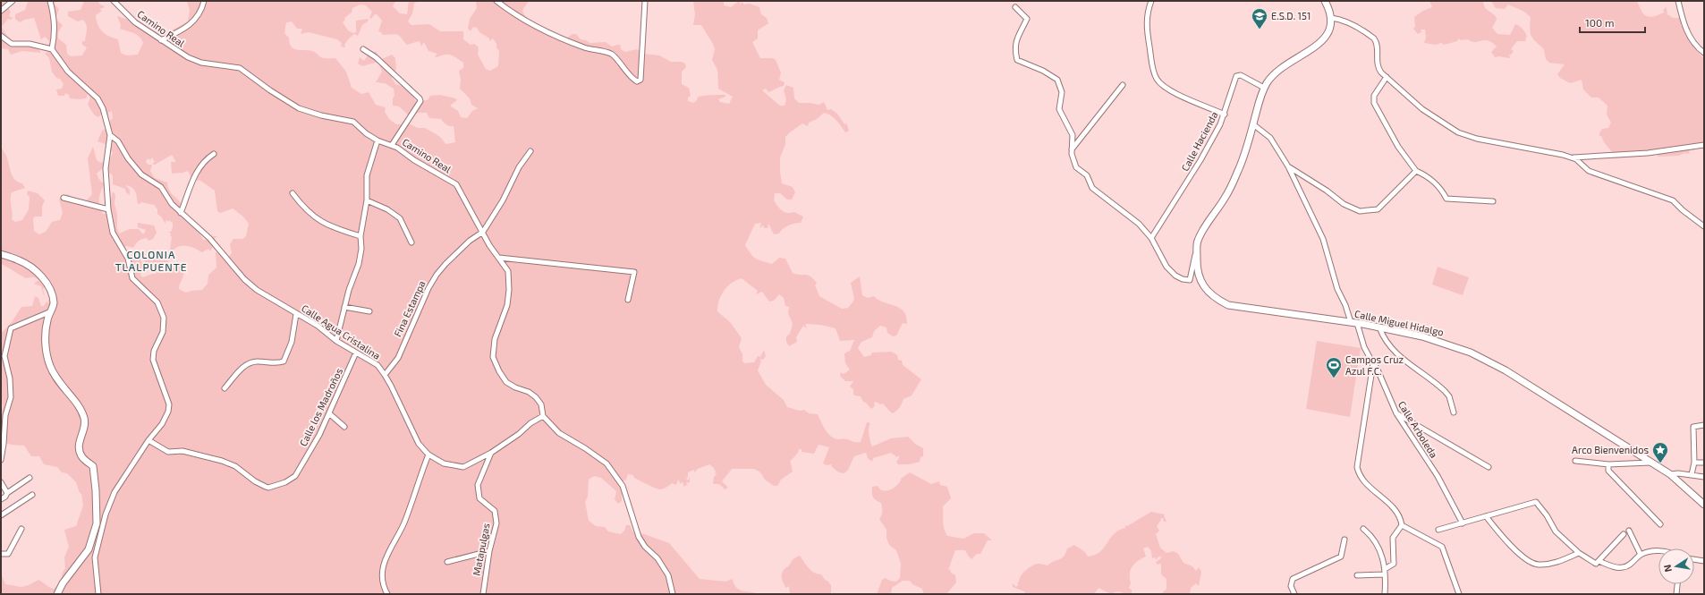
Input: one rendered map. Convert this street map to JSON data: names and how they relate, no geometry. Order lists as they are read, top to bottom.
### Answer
{
  "streets": {
    "main road": ["Calle Miguel Hidalgo"],
    "street": [
      "Camino Real",
      "Calle Hacienda",
      "Fina Estampa",
      "Calle Agua Cristalina",
      "Calle los Madroños",
      "Calle Arboleda",
      "Matapulgas"
    ]
  },
  "crossings": [
    ["Camino Real", "Fina Estampa"],
    ["Camino Real", "Calle Agua Cristalina"],
    ["Fina Estampa", "Calle Agua Cristalina"],
    ["Calle Miguel Hidalgo", "Calle Arboleda"],
    ["Calle Agua Cristalina", "Calle los Madroños"],
    ["Calle Agua Cristalina", "Matapulgas"]
  ],
  "districts": ["COLONIA TLALPUENTE"],
  "places": {
    "school or university": ["E.S.D. 151"],
    "sports": ["Campos Cruz Azul F.C."],
    "place": ["Arco Bienvenidos"]
  },
  "scale_bar": "100 m",
  "north": "left"
}
